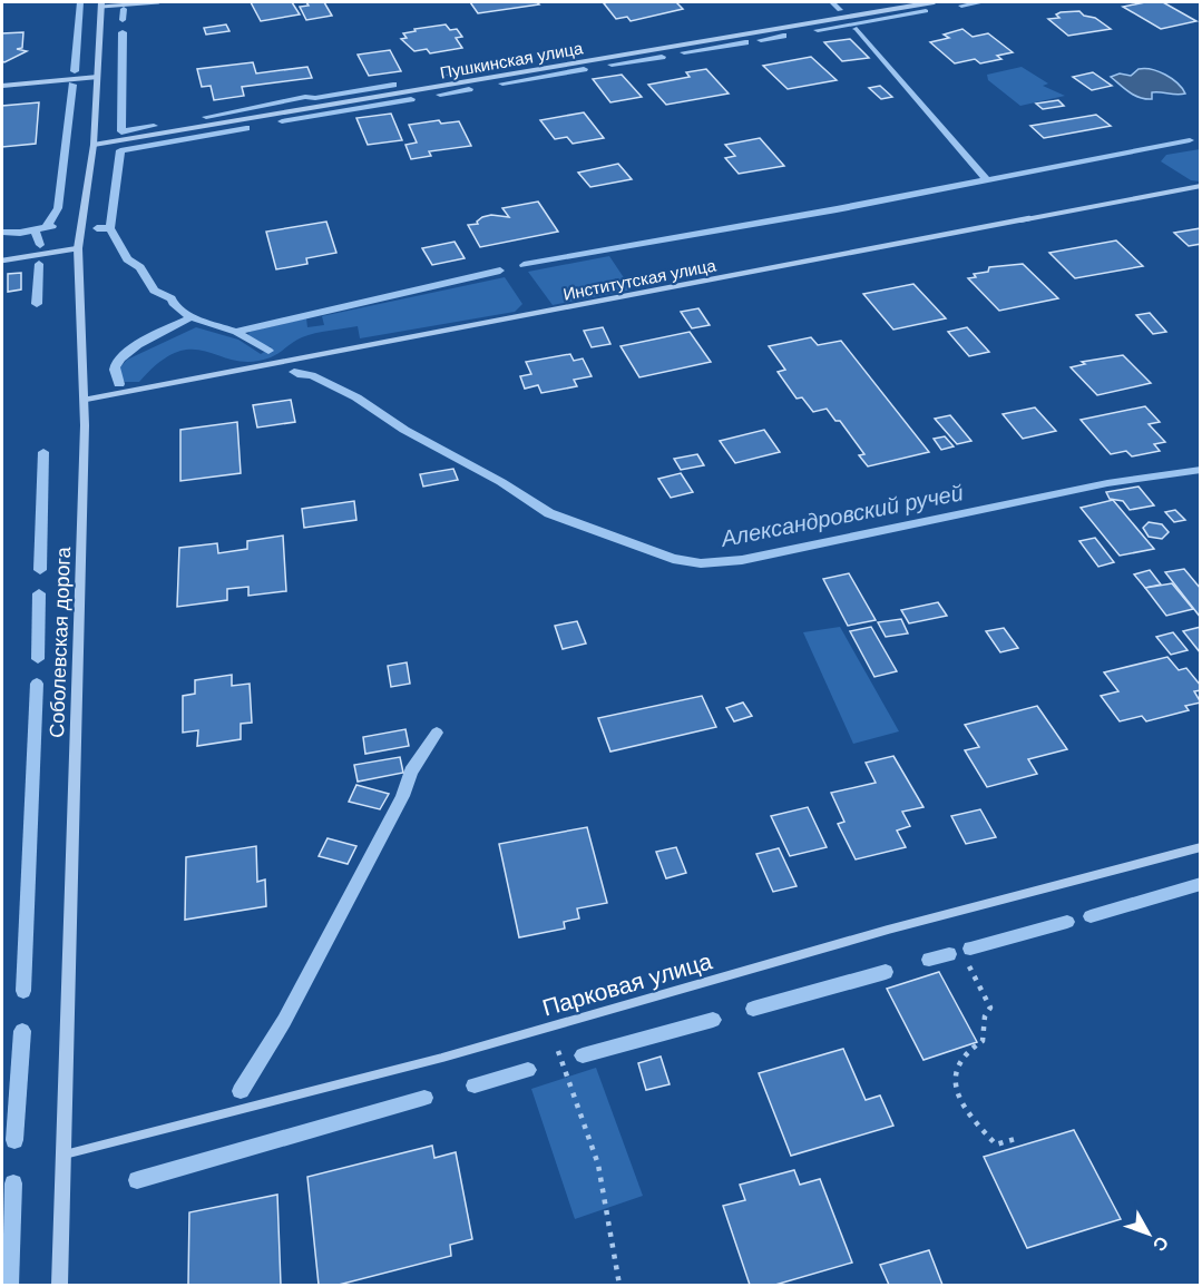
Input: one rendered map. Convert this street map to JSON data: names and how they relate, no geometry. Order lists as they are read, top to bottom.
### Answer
{
  "streets": {
    "street": [
      "Пушкинская улица",
      "Институтская улица",
      "Соболевская дорога",
      "Парковая улица"
    ]
  },
  "crossings": [
    ["Пушкинская улица", "Соболевская дорога"],
    ["Институтская улица", "Соболевская дорога"],
    ["Соболевская дорога", "Парковая улица"]
  ],
  "water": ["Александровский ручей"],
  "north": "bottom right"
}
